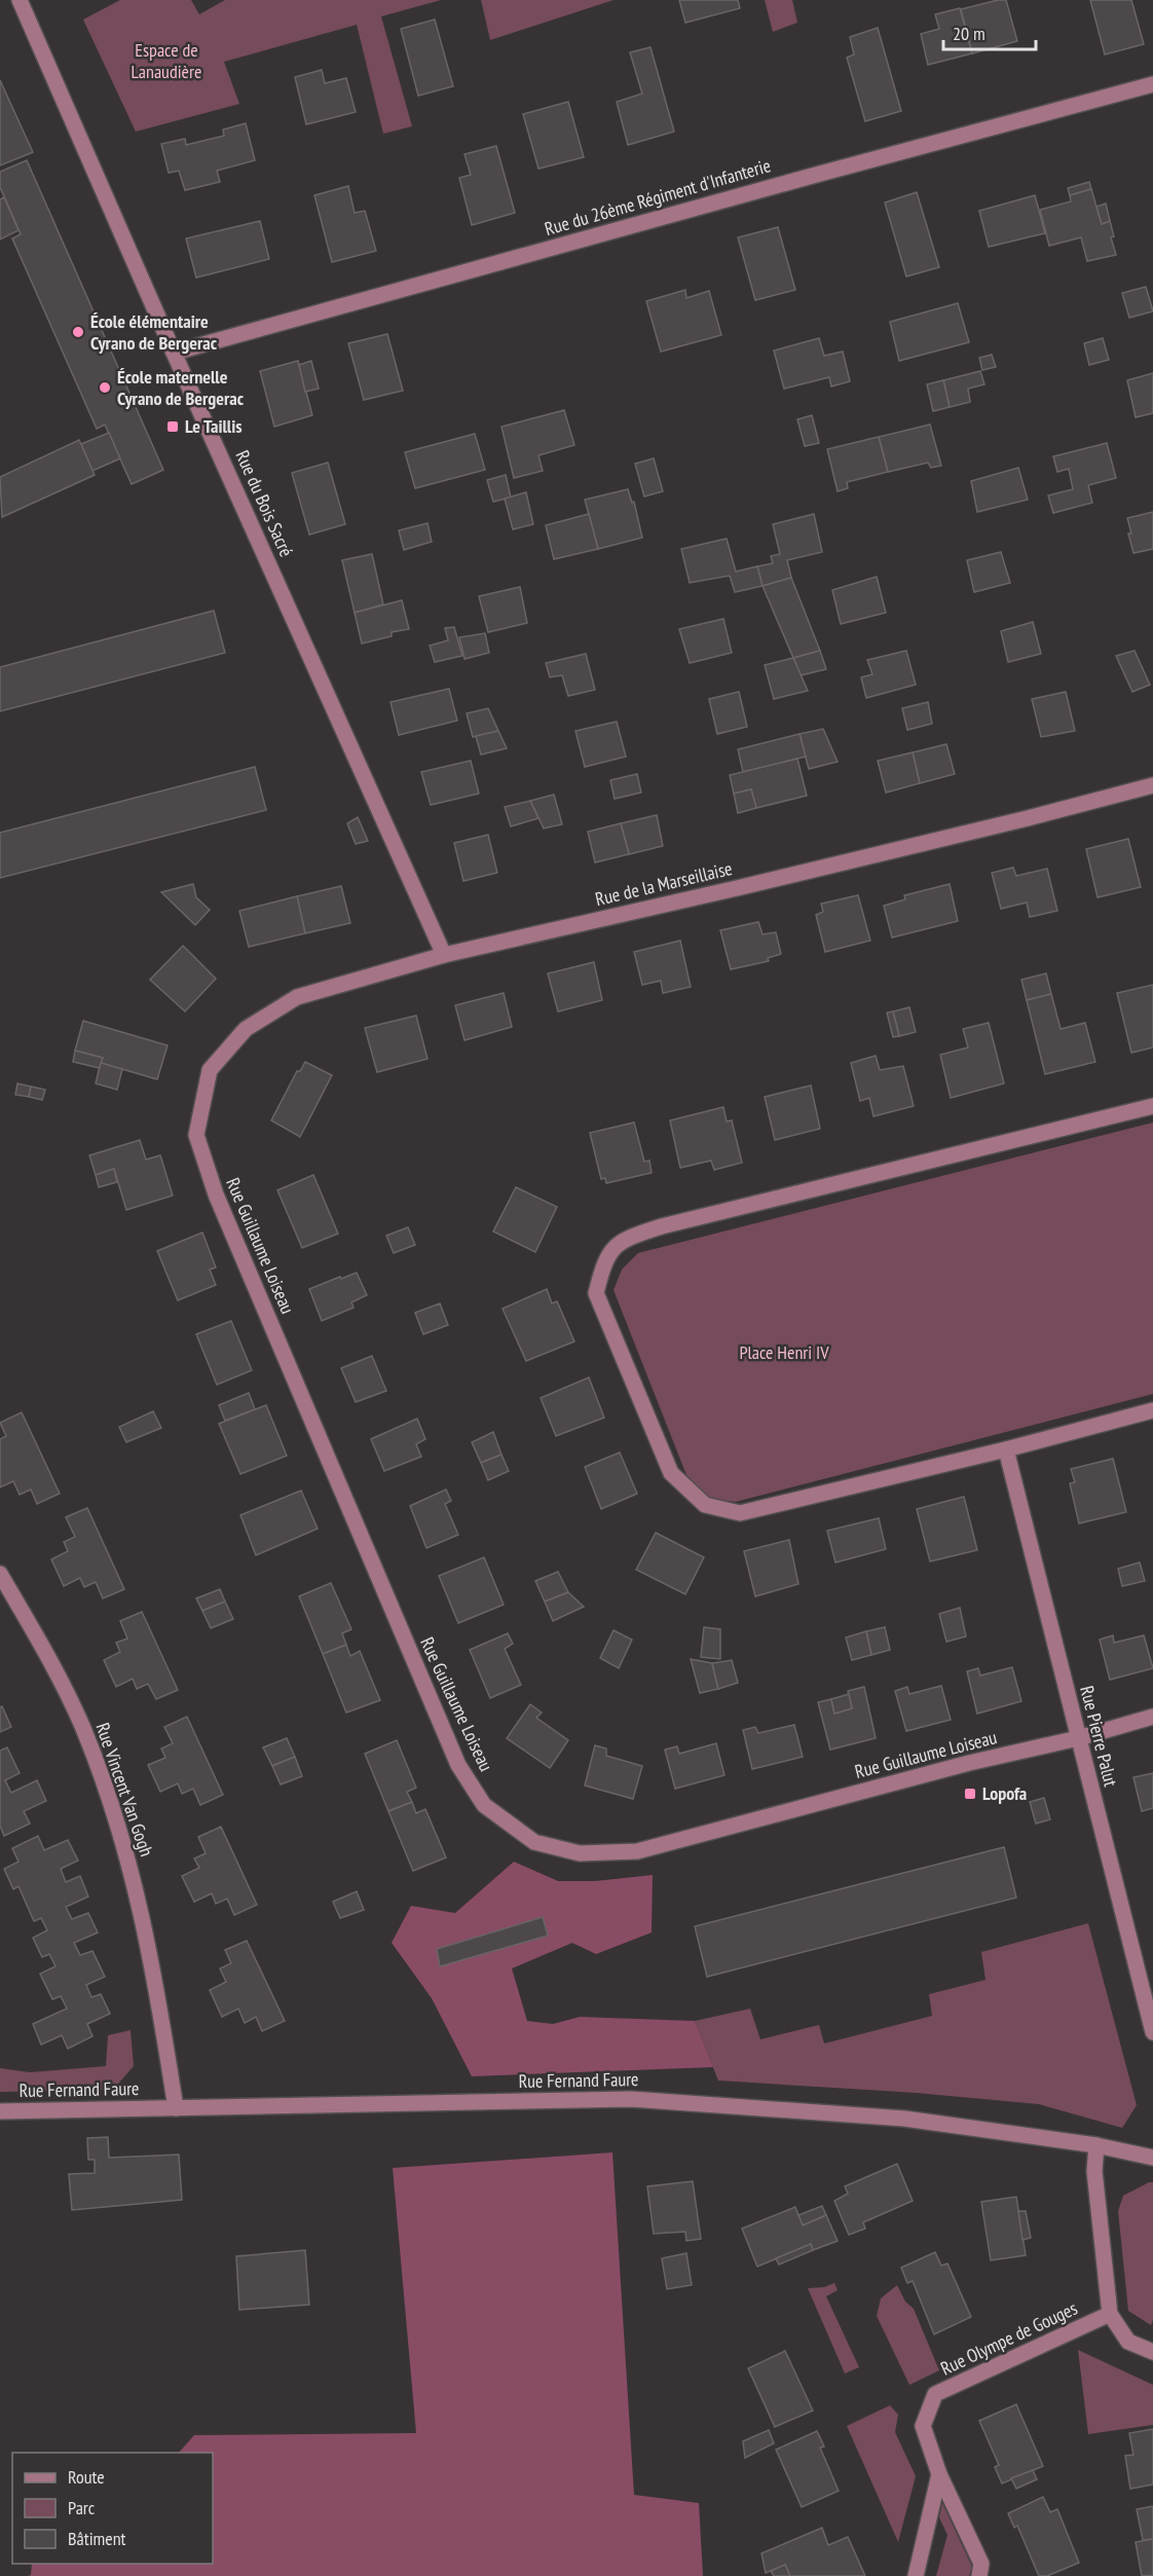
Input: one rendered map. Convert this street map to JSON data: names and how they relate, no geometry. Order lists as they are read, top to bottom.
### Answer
{
  "streets": {
    "street": [
      "Rue du 26ème Régiment d'Infanterie",
      "Rue du Bois Sacré",
      "Rue de la Marseillaise",
      "Rue Guillaume Loiseau",
      "Rue Pierre Palut",
      "Rue Vincent Van Gogh",
      "Rue Fernand Faure",
      "Rue Olympe de Gouges"
    ]
  },
  "crossings": [
    ["Rue du 26ème Régiment d'Infanterie", "Rue du Bois Sacré"],
    ["Rue du Bois Sacré", "Rue de la Marseillaise"],
    ["Rue de la Marseillaise", "Rue Guillaume Loiseau"],
    ["Rue Guillaume Loiseau", "Rue Pierre Palut"],
    ["Rue Vincent Van Gogh", "Rue Fernand Faure"]
  ],
  "parks": ["Espace de Lanaudière", "Place Henri IV"],
  "places": {
    "other": ["École élémentaire Cyrano de Bergerac", "École maternelle Cyrano de Bergerac"],
    "transit": ["Le Taillis", "Lopofa"]
  },
  "legend": ["Route", "Parc", "Bâtiment"],
  "scale_bar": "20 m"
}
